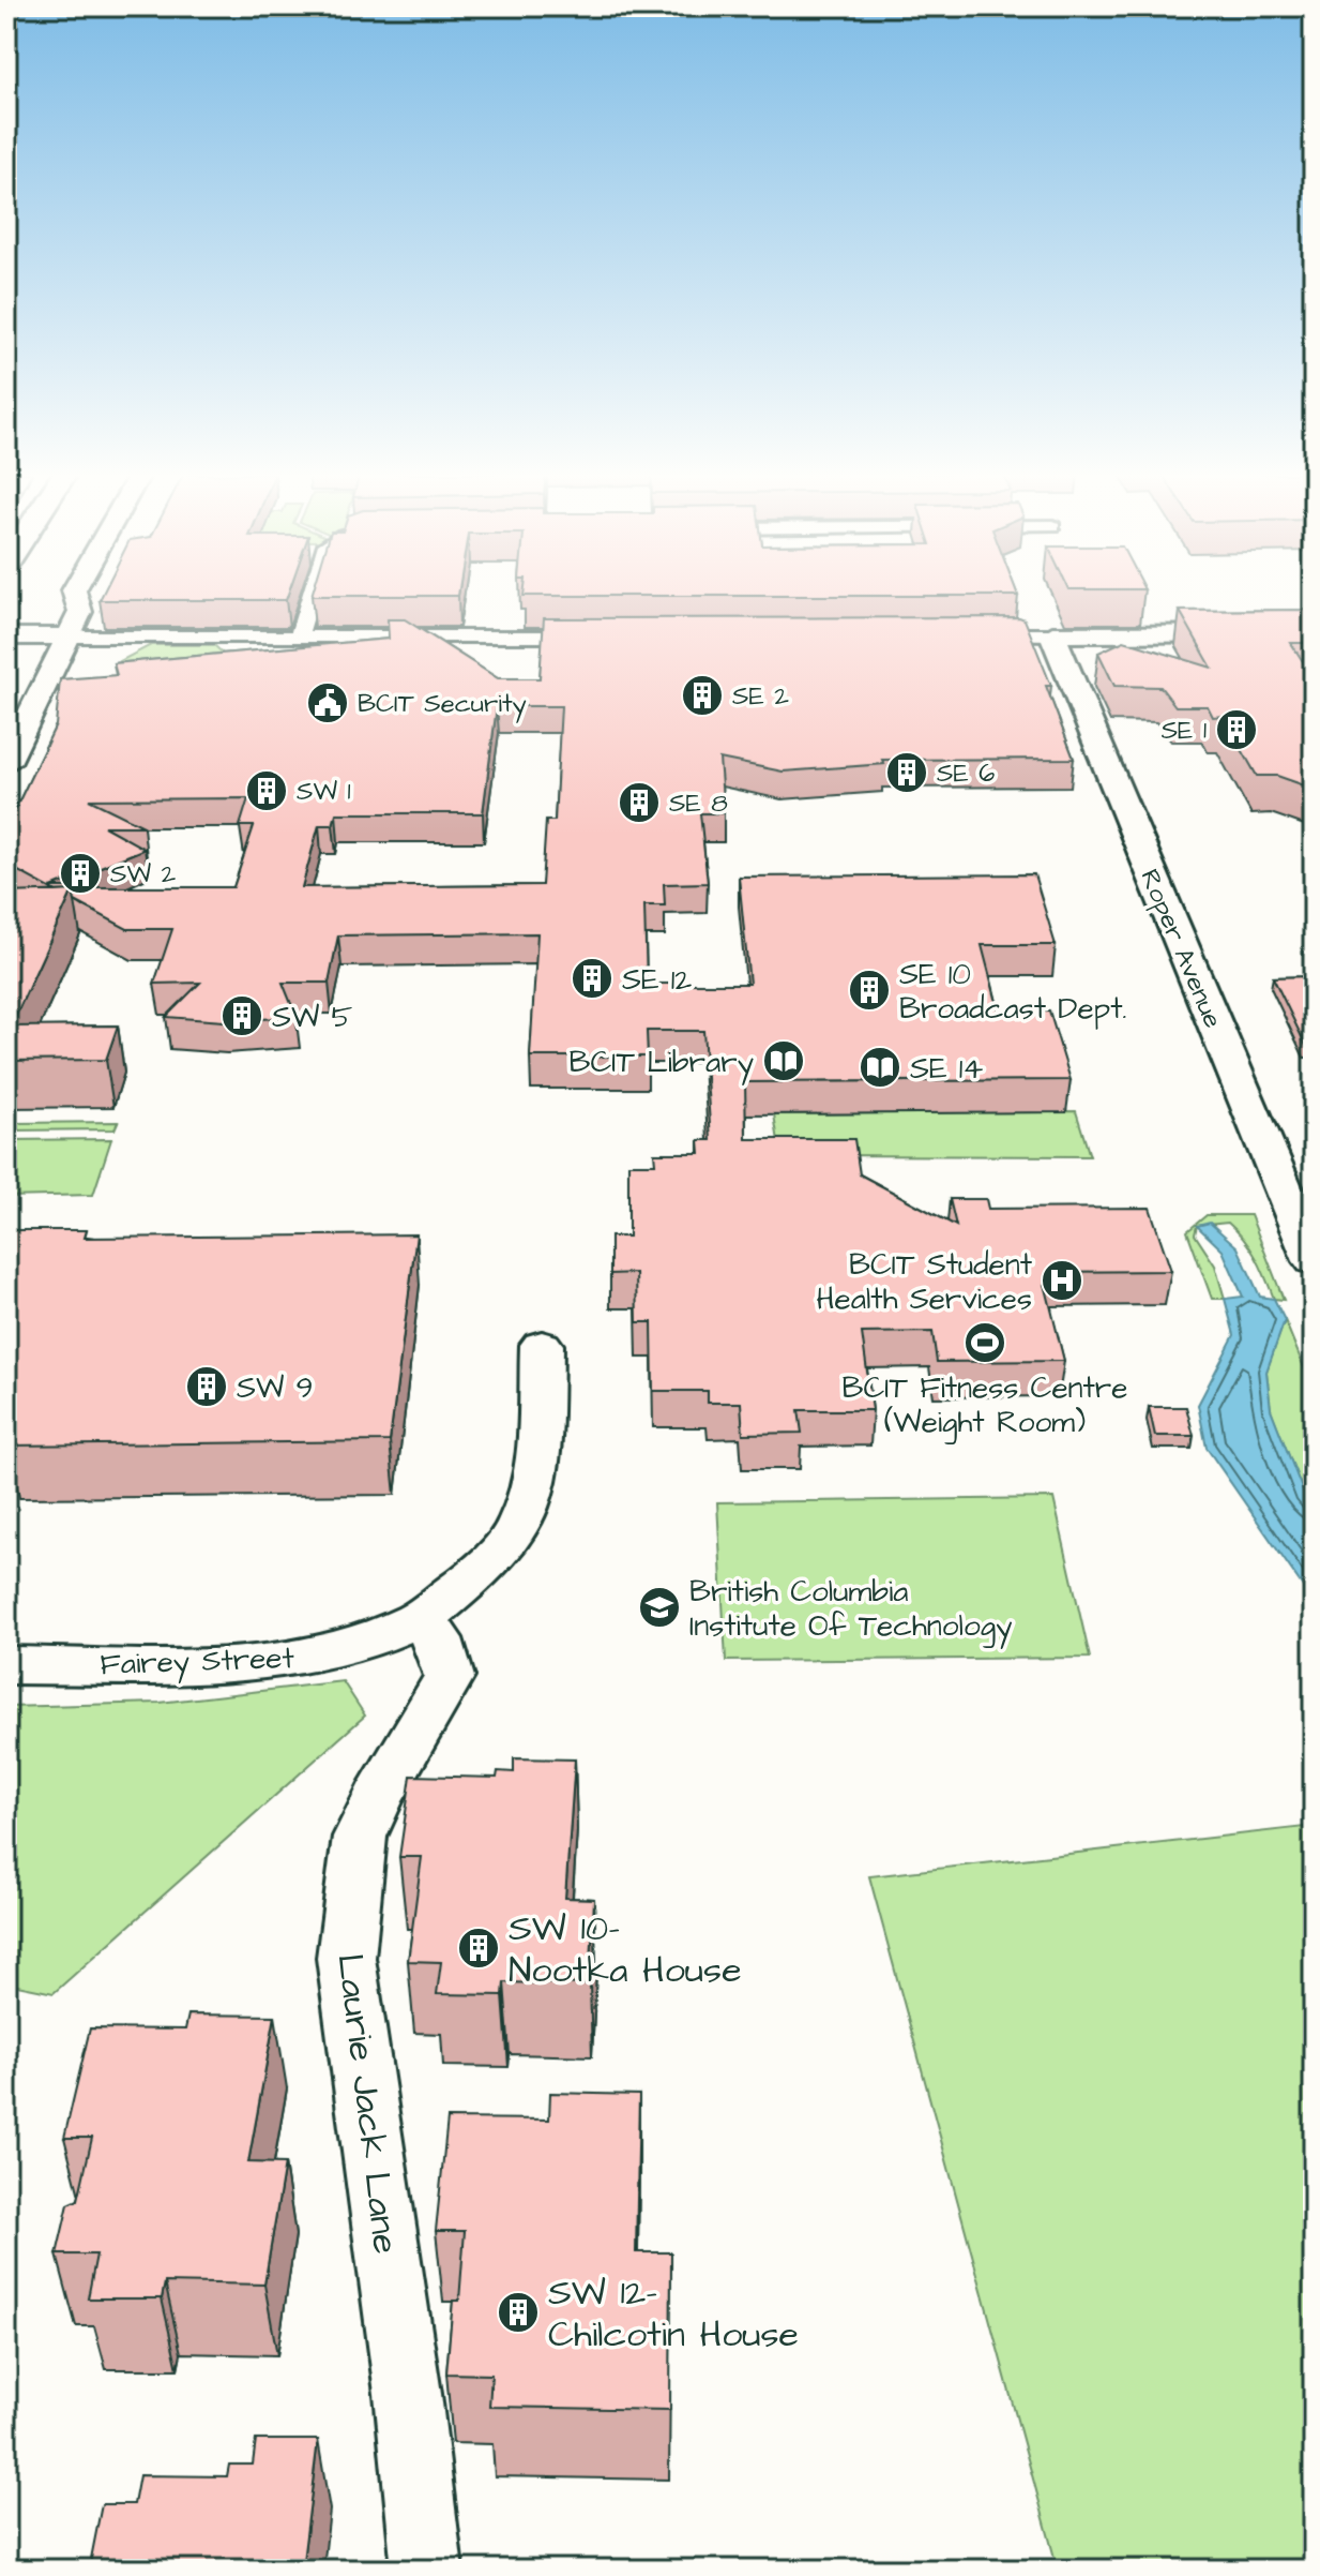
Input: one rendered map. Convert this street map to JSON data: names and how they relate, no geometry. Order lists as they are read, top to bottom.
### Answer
{
  "streets": {
    "street": ["Roper Avenue", "Fairey Street", "Laurie Jack Lane"]
  },
  "crossings": [
    ["Fairey Street", "Laurie Jack Lane"]
  ],
  "places": {
    "building": [
      "SE 2",
      "SE 1",
      "SE 6",
      "SW 1",
      "SE 8",
      "SW 2",
      "SE 12",
      "SE 10 Broadcast Dept.",
      "SW 5",
      "SW 9",
      "SW 10- Nootka House",
      "SW 12- Chilcotin House"
    ],
    "public building": ["BCIT Security"],
    "library": ["BCIT Library", "SE 14"],
    "hospital": ["BCIT Student Health Services"],
    "sports": ["BCIT Fitness Centre (Weight Room)"],
    "school or university": ["British Columbia Institute Of Technology"]
  }
}
